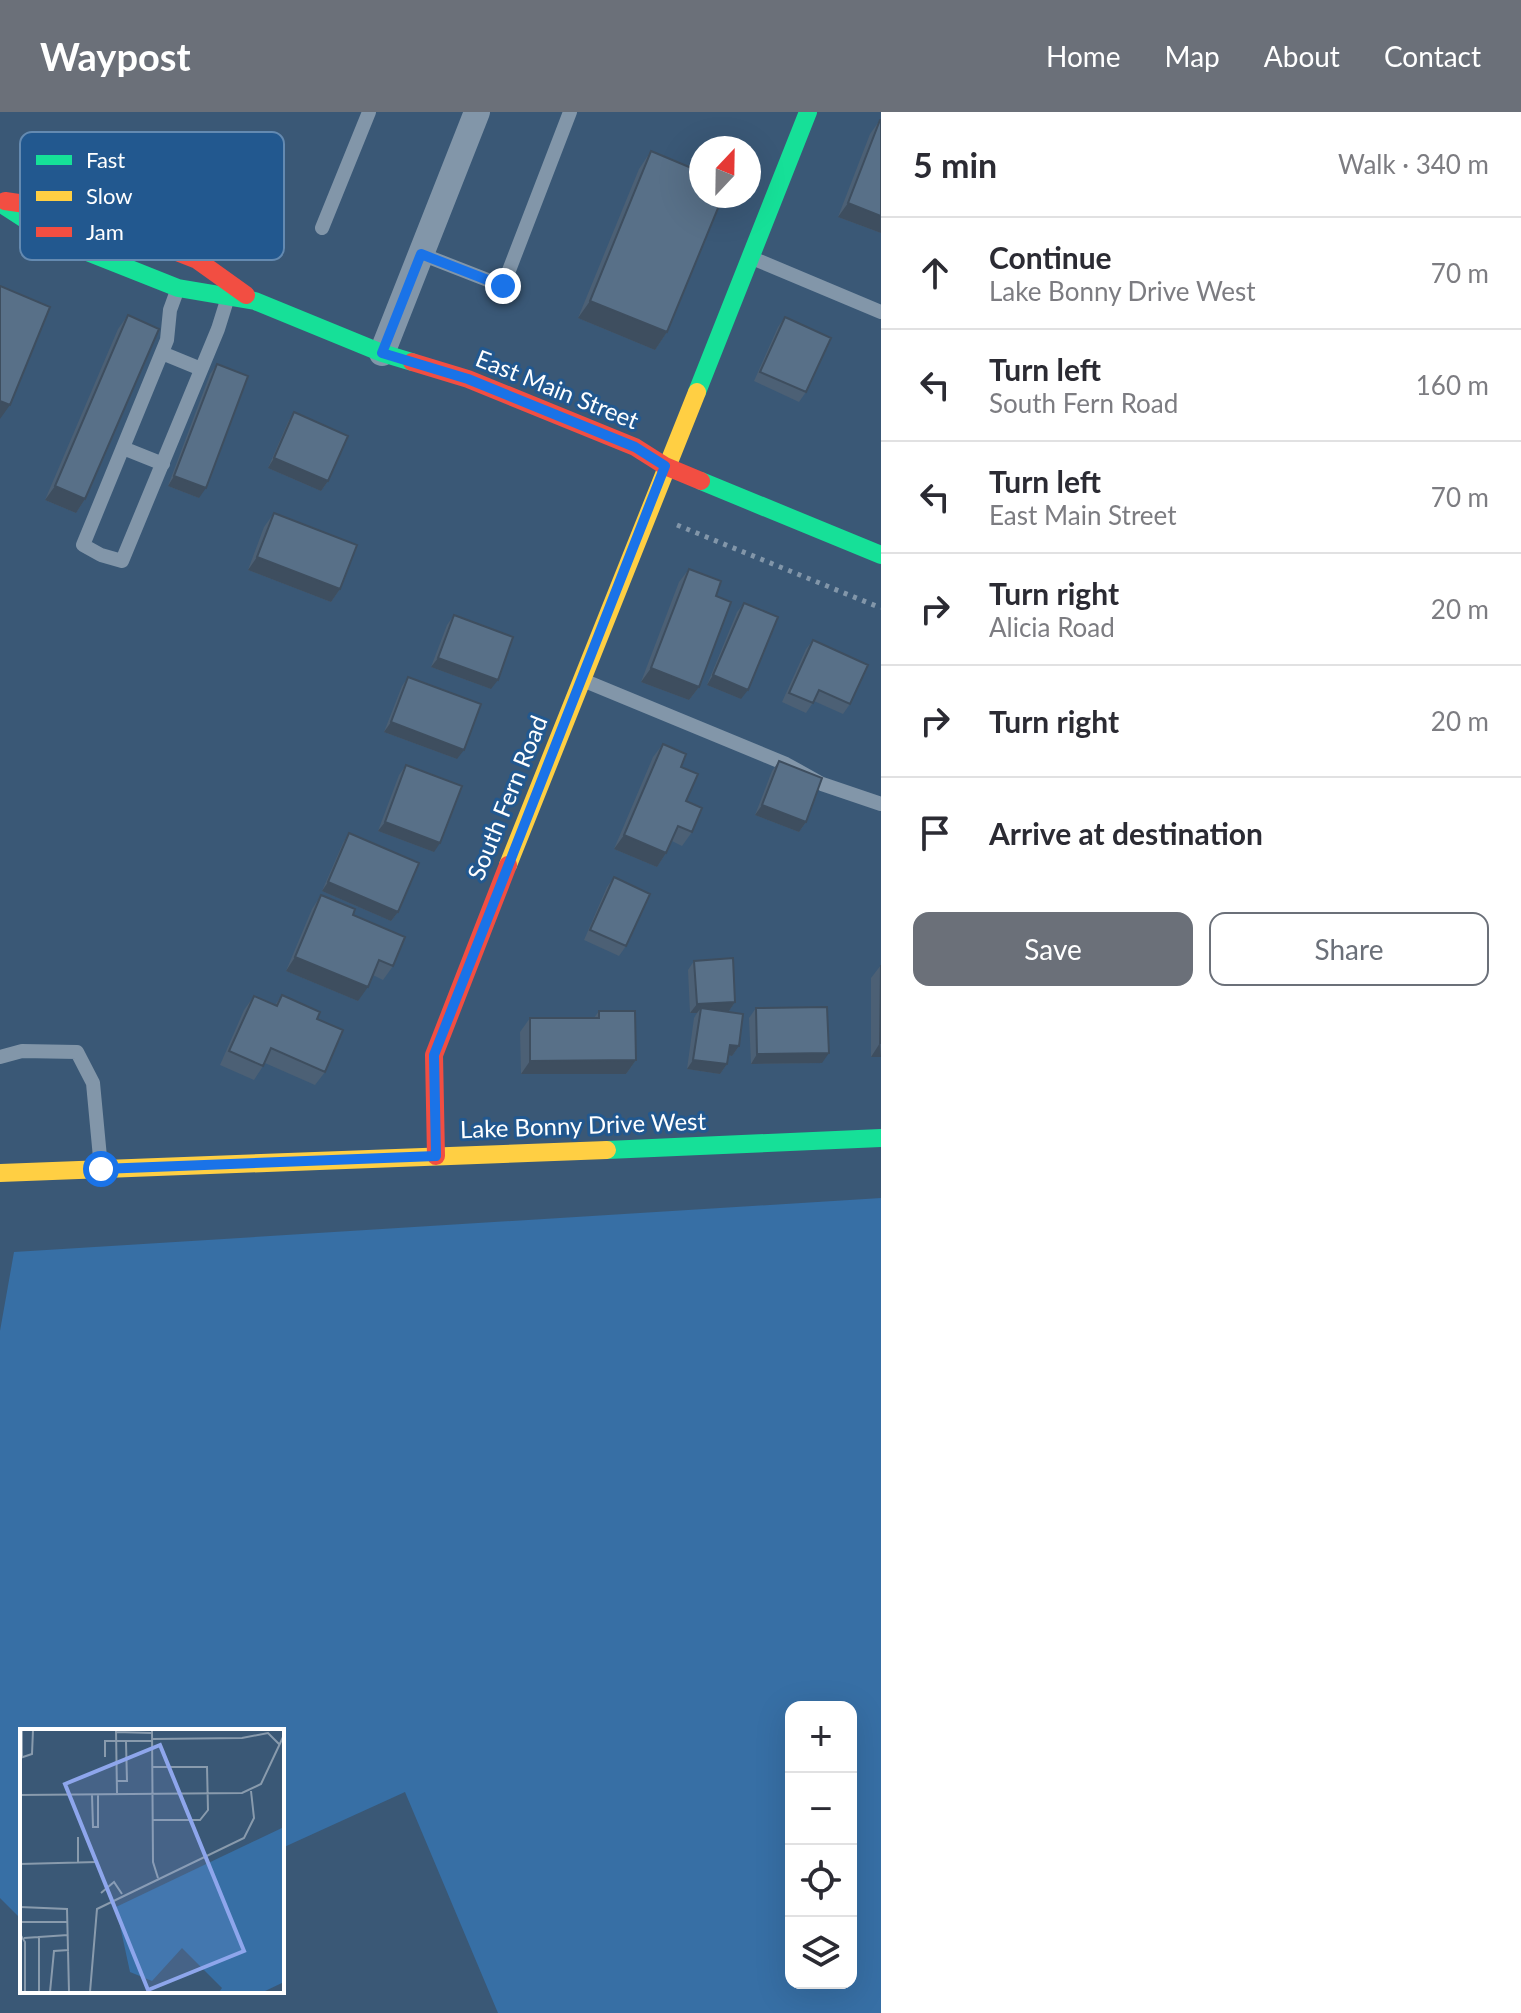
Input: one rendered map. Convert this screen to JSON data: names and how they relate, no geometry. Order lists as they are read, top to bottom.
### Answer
{
  "streets": {
    "street": ["East Main Street", "South Fern Road", "Lake Bonny Drive West"]
  },
  "crossings": [
    ["East Main Street", "South Fern Road"],
    ["South Fern Road", "Lake Bonny Drive West"]
  ],
  "legend": ["Fast", "Slow", "Jam"],
  "north": "top",
  "page": {
    "header": "Waypost",
    "nav": [
      "Home",
      "Map",
      "About",
      "Contact"
    ],
    "heading": ["5 min", "Walk · 340 m"],
    "list": [
      ["Continue", "Lake Bonny Drive West", "70 m"],
      ["Turn left", "South Fern Road", "160 m"],
      ["Turn left", "East Main Street", "70 m"],
      ["Turn right", "Alicia Road", "20 m"],
      ["Turn right", "20 m"],
      "Arrive at destination"
    ],
    "buttons": ["Save", "Share"],
    "map_buttons": ["+", "−"]
  }
}
